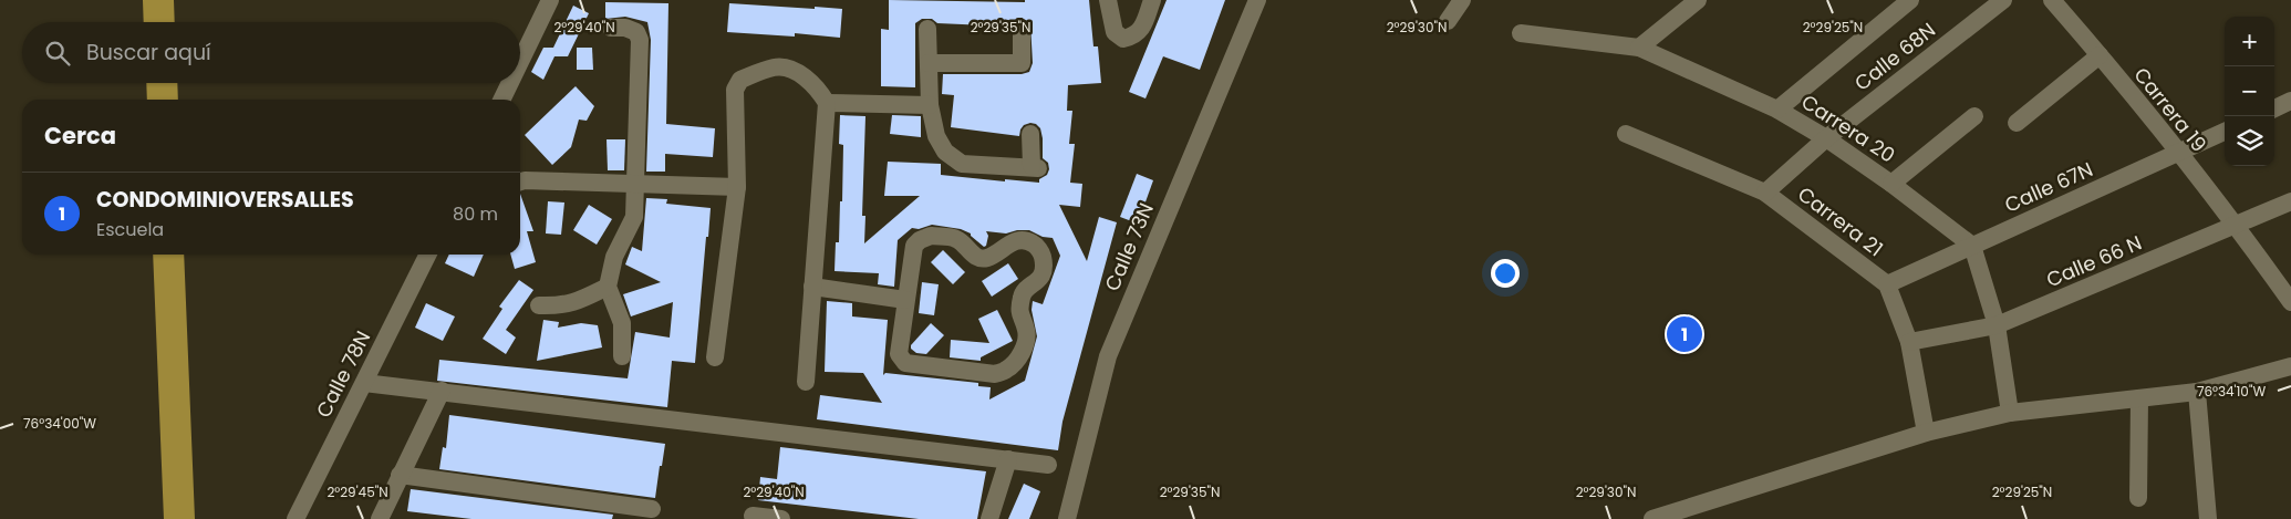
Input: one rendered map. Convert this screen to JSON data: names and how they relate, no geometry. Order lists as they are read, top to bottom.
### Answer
{
  "streets": {
    "street": [
      "Calle 68N",
      "Carrera 19",
      "Carrera 20",
      "Calle 67N",
      "Carrera 21",
      "Calle 73N",
      "Calle 66 N",
      "Calle 78N"
    ]
  },
  "crossings": [
    ["Calle 68N", "Carrera 20"],
    ["Calle 68N", "Carrera 21"],
    ["Carrera 19", "Calle 67N"],
    ["Carrera 19", "Calle 66 N"],
    ["Carrera 20", "Calle 67N"],
    ["Calle 67N", "Carrera 21"],
    ["Carrera 21", "Calle 66 N"]
  ],
  "page": {
    "map_buttons": ["+", "−"],
    "search": "Buscar aquí",
    "heading": "Cerca",
    "list": [
      {
        "mark": "1",
        "name": "CONDOMINIOVERSALLES",
        "note": "Escuela",
        "value": "80 m"
      }
    ],
    "pins": "1"
  },
  "coordinates": [
    "2°29'40\"N",
    "2°29'35\"N",
    "2°29'30\"N",
    "2°29'25\"N",
    "76°34'10\"W",
    "76°34'00\"W",
    "2°29'45\"N"
  ]
}
